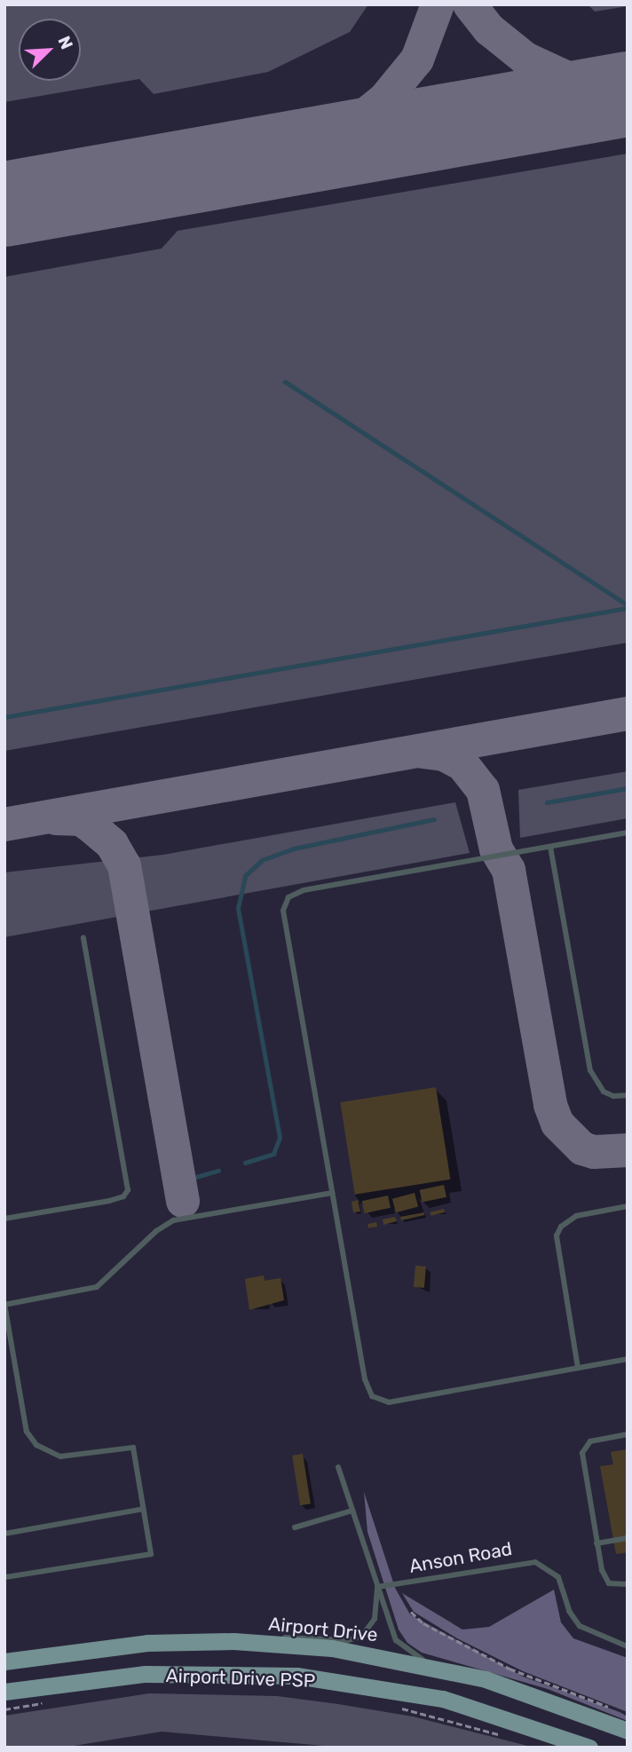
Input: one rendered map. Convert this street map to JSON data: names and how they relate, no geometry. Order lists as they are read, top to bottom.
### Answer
{
  "streets": {
    "main road": ["Airport Drive"],
    "lane": ["Anson Road"]
  },
  "north": "top right"
}
